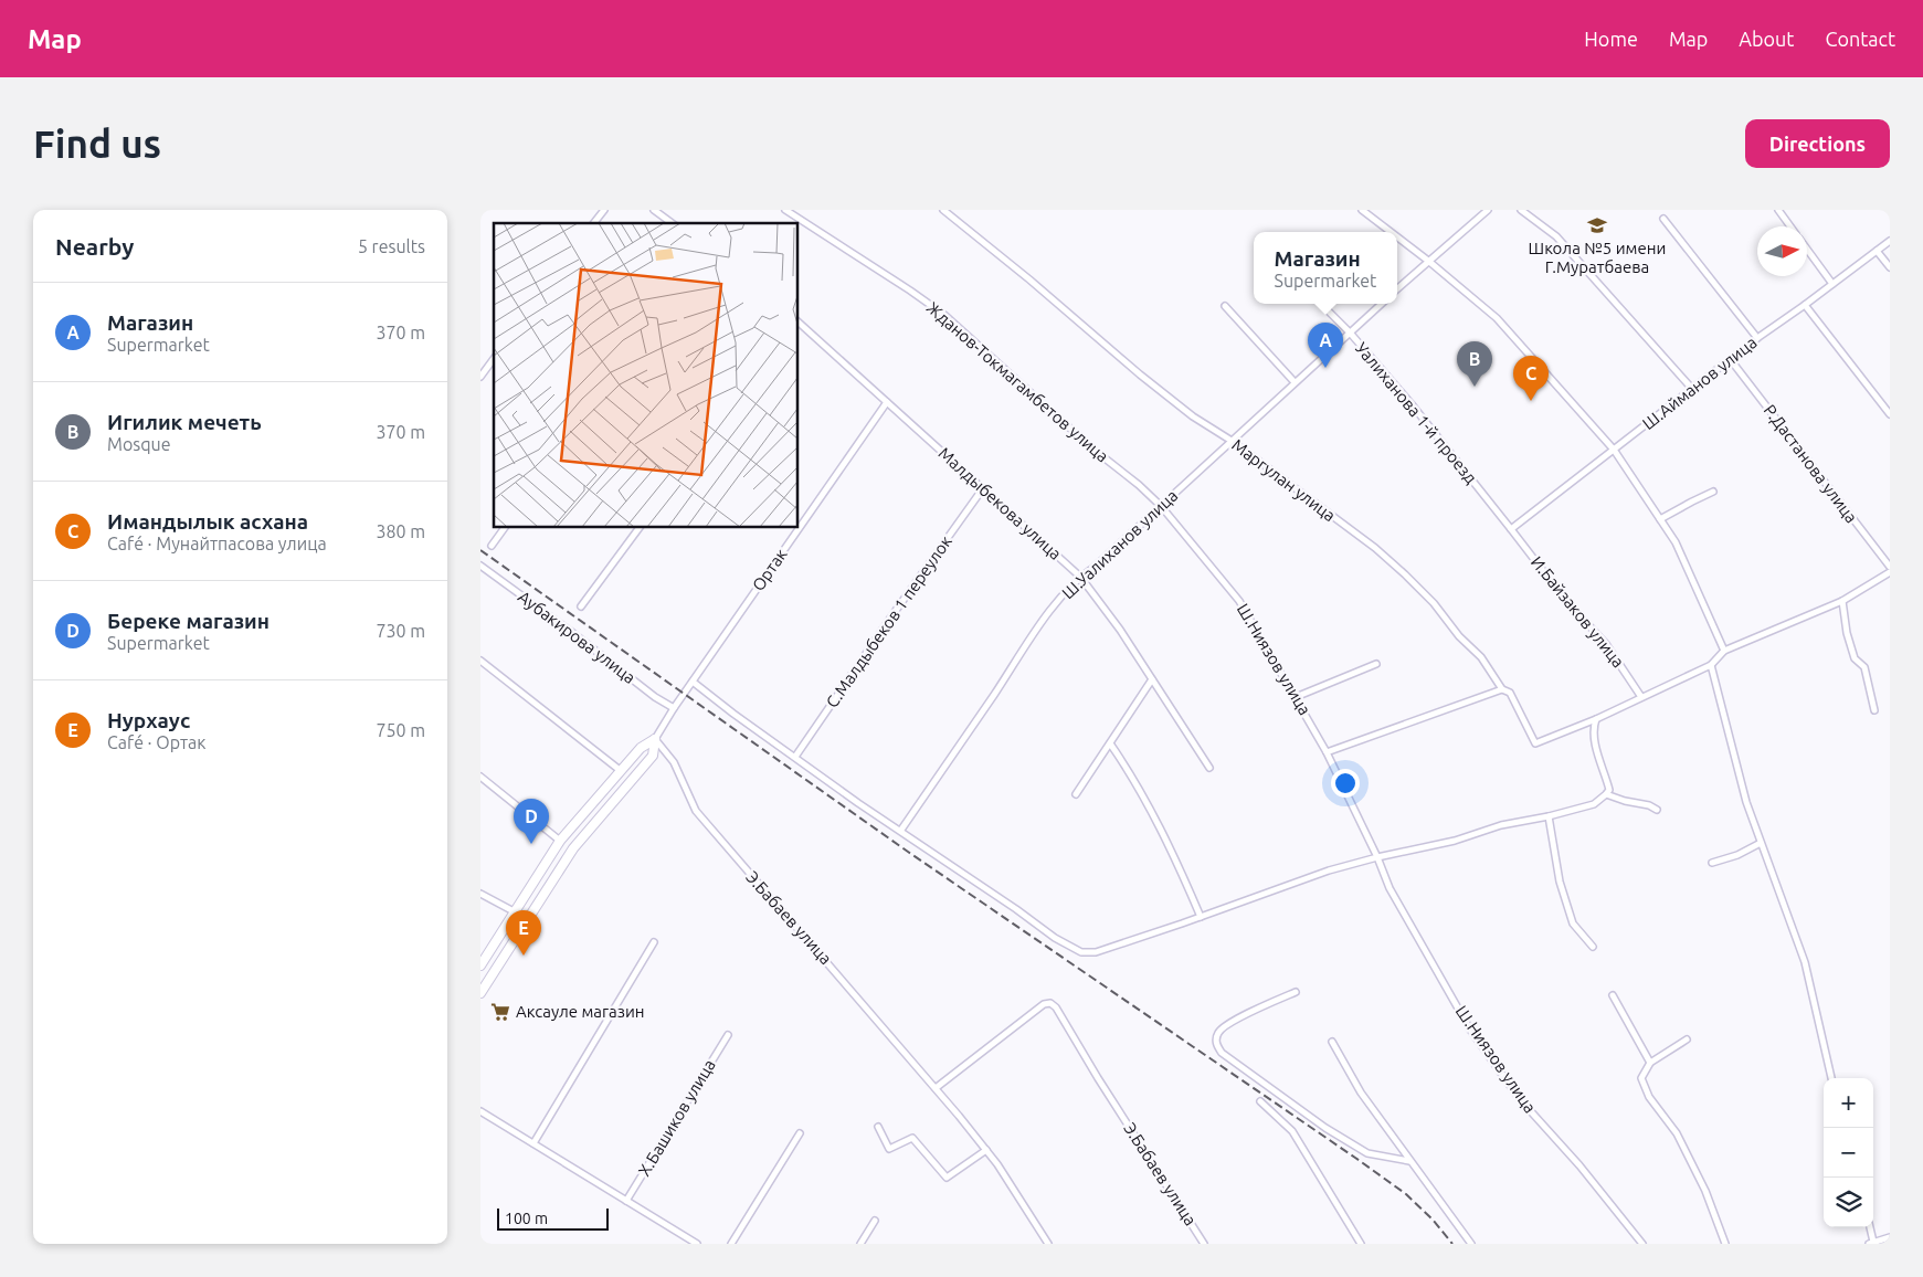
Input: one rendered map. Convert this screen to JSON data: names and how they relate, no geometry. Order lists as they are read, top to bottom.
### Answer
{
  "streets": {
    "street": [
      "Жданов-Токмагамбетов улица",
      "Ш.Айманов улица",
      "Уалиханова 1-й проезд",
      "Р.Дастанова улица",
      "Маргулан улица",
      "Малдыбекова улица",
      "Ш.Уалиханов улица",
      "Ортак",
      "И.Байзаков улица",
      "С.Малдыбеков 1 переулок",
      "Аубакирова улица",
      "Ш.Ниязов улица",
      "Э.Бабаев улица",
      "Х.Башиков улица"
    ]
  },
  "crossings": [
    ["Жданов-Токмагамбетов улица", "Ш.Уалиханов улица"],
    ["Жданов-Токмагамбетов улица", "Ш.Ниязов улица"],
    ["Ш.Айманов улица", "Уалиханова 1-й проезд"],
    ["Ш.Айманов улица", "Р.Дастанова улица"],
    ["Ш.Айманов улица", "И.Байзаков улица"],
    ["Уалиханова 1-й проезд", "Ш.Уалиханов улица"],
    ["Уалиханова 1-й проезд", "И.Байзаков улица"],
    ["Маргулан улица", "Ш.Уалиханов улица"],
    ["Малдыбекова улица", "Ш.Уалиханов улица"],
    ["Малдыбекова улица", "Ортак"],
    ["Малдыбекова улица", "С.Малдыбеков 1 переулок"],
    ["Ш.Уалиханов улица", "Ш.Ниязов улица"],
    ["Ортак", "Аубакирова улица"],
    ["Ортак", "Э.Бабаев улица"]
  ],
  "places": {
    "school or university": ["Школа №5 имени Г.Муратбаева"],
    "supermarket": ["Аксауле магазин"]
  },
  "scale_bar": "100 m",
  "north": "right",
  "page": {
    "header": "Map",
    "nav": [
      "Home",
      "Map",
      "About",
      "Contact"
    ],
    "buttons": "Directions",
    "title": "Find us",
    "heading": ["Nearby", "5 results"],
    "popup": ["Магазин", "Supermarket"],
    "list": [
      {
        "mark": "A",
        "name": "Магазин",
        "note": "Supermarket",
        "value": "370 m"
      },
      {
        "mark": "B",
        "name": "Игилик мечеть",
        "note": "Mosque",
        "value": "370 m"
      },
      {
        "mark": "C",
        "name": "Имандылык асхана",
        "note": "Café · Мунайтпасова улица",
        "value": "380 m"
      },
      {
        "mark": "D",
        "name": "Береке магазин",
        "note": "Supermarket",
        "value": "730 m"
      },
      {
        "mark": "E",
        "name": "Нурхаус",
        "note": "Café · Ортак",
        "value": "750 m"
      }
    ],
    "pins": [
      "A",
      "B",
      "C",
      "D",
      "E"
    ],
    "map_buttons": ["+", "−"],
    "scale": "100 m"
  }
}
